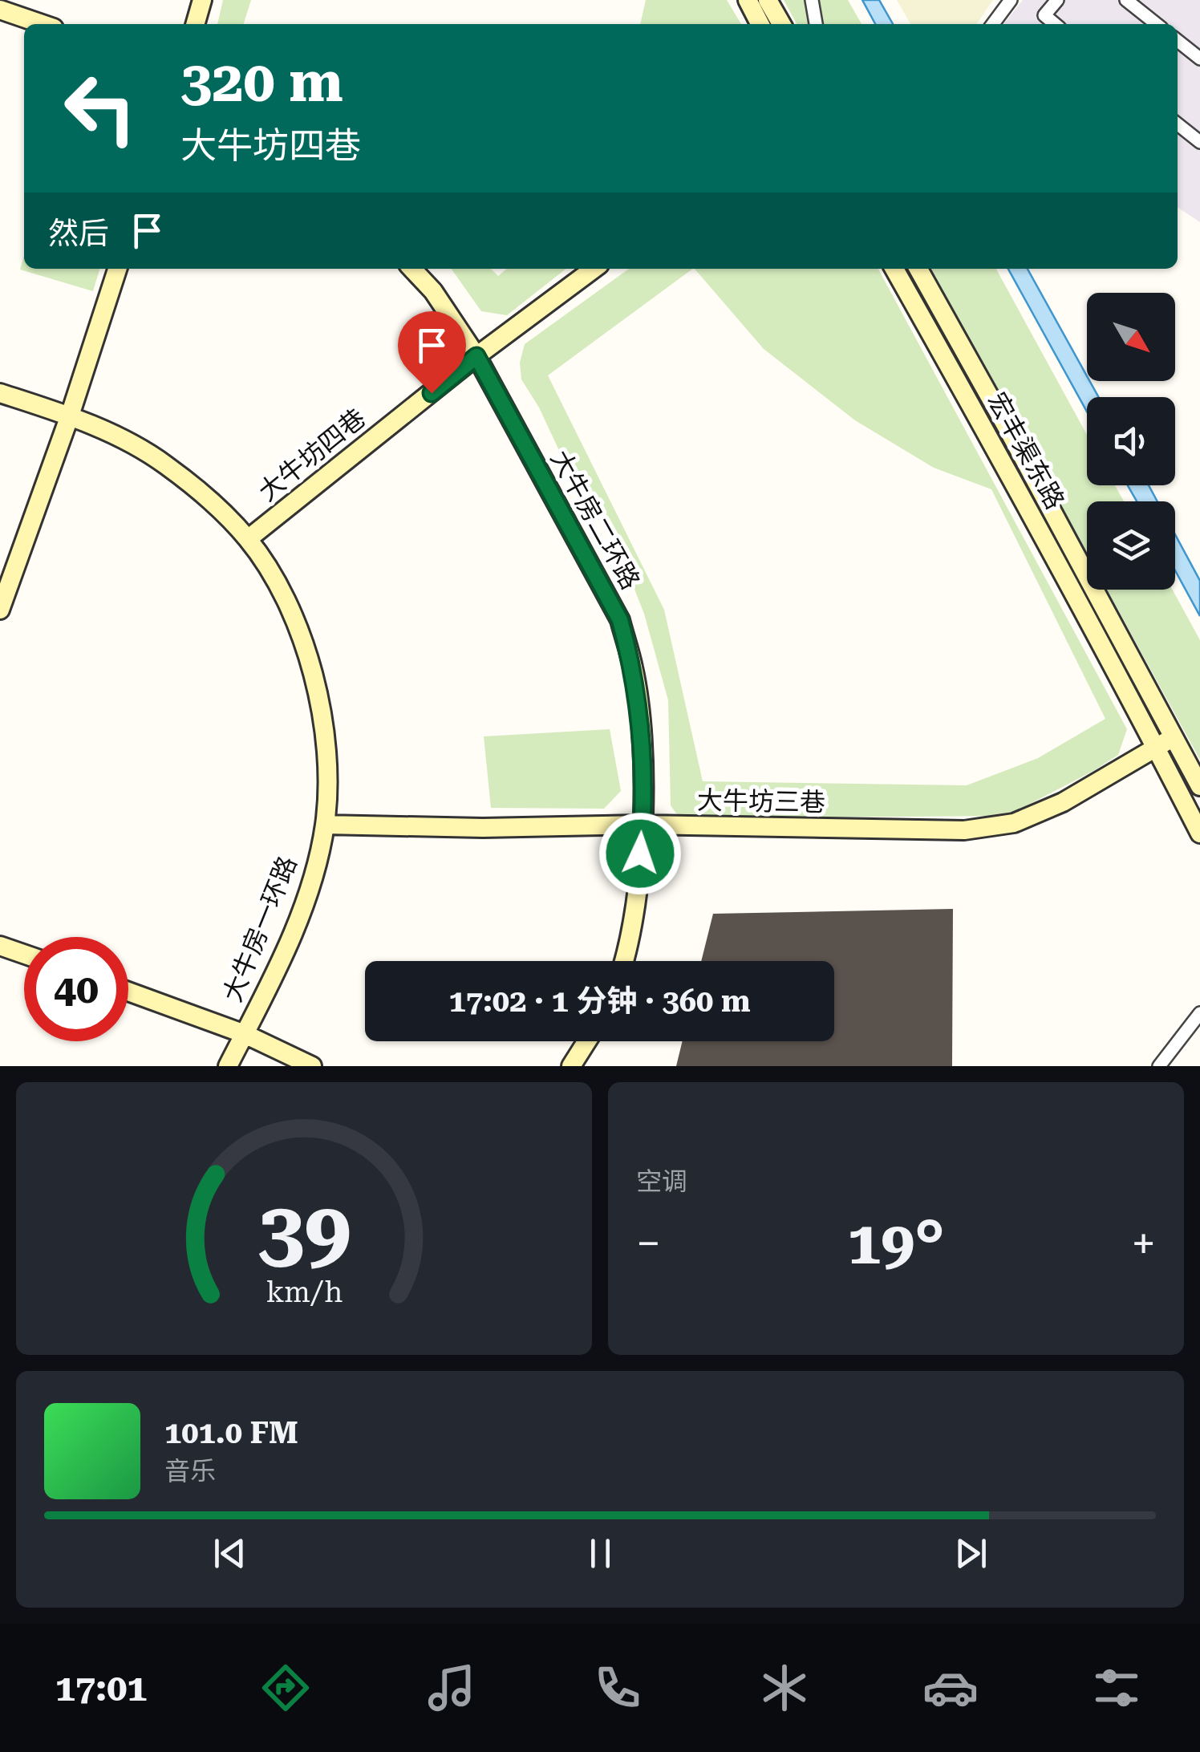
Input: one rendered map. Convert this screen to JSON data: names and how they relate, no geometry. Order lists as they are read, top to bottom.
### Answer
{
  "streets": {
    "street": [
      "宏丰渠东路",
      "大牛坊四巷",
      "大牛房二环路",
      "大牛坊三巷",
      "大牛房一环路"
    ]
  },
  "crossings": [
    ["宏丰渠东路", "大牛坊三巷"],
    ["大牛坊四巷", "大牛房二环路"],
    ["大牛坊四巷", "大牛房一环路"],
    ["大牛房二环路", "大牛坊三巷"],
    ["大牛坊三巷", "大牛房一环路"]
  ],
  "north": "bottom right",
  "page": {
    "turn": ["320 m", "大牛坊四巷"],
    "then": "然后",
    "limit": "40",
    "trip": "17:02 · 1 分钟 · 360 m",
    "tile": "空调",
    "heat": ["−", "19°", "+"],
    "song": ["101.0 FM", "音乐"],
    "tabs": "17:01",
    "gauge": ["39", "km/h"]
  }
}
